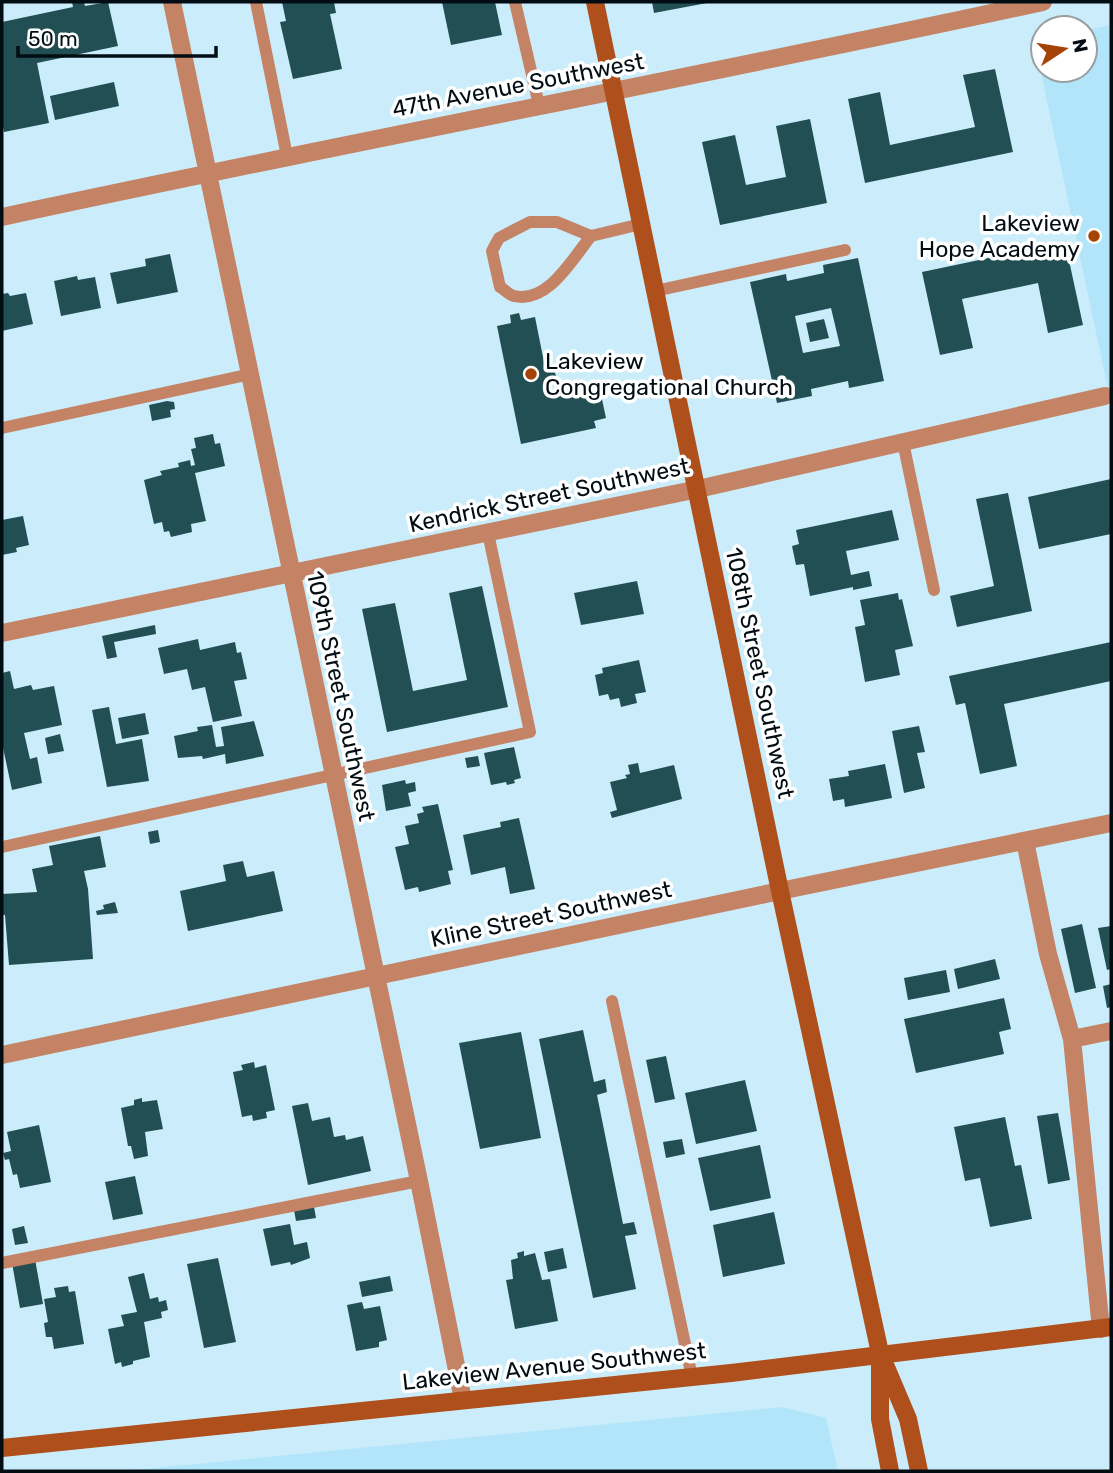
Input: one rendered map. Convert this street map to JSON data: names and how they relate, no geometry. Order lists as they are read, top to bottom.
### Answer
{
  "streets": {
    "street": [
      "47th Avenue Southwest",
      "Kendrick Street Southwest",
      "108th Street Southwest",
      "109th Street Southwest",
      "Kline Street Southwest",
      "Lakeview Avenue Southwest"
    ]
  },
  "crossings": [
    ["47th Avenue Southwest", "108th Street Southwest"],
    ["47th Avenue Southwest", "109th Street Southwest"],
    ["Kendrick Street Southwest", "108th Street Southwest"],
    ["Kendrick Street Southwest", "109th Street Southwest"],
    ["108th Street Southwest", "Kline Street Southwest"],
    ["108th Street Southwest", "Lakeview Avenue Southwest"],
    ["109th Street Southwest", "Kline Street Southwest"],
    ["109th Street Southwest", "Lakeview Avenue Southwest"]
  ],
  "places": ["Lakeview Hope Academy", "Lakeview Congregational Church"],
  "scale_bar": "50 m",
  "north": "right"
}
